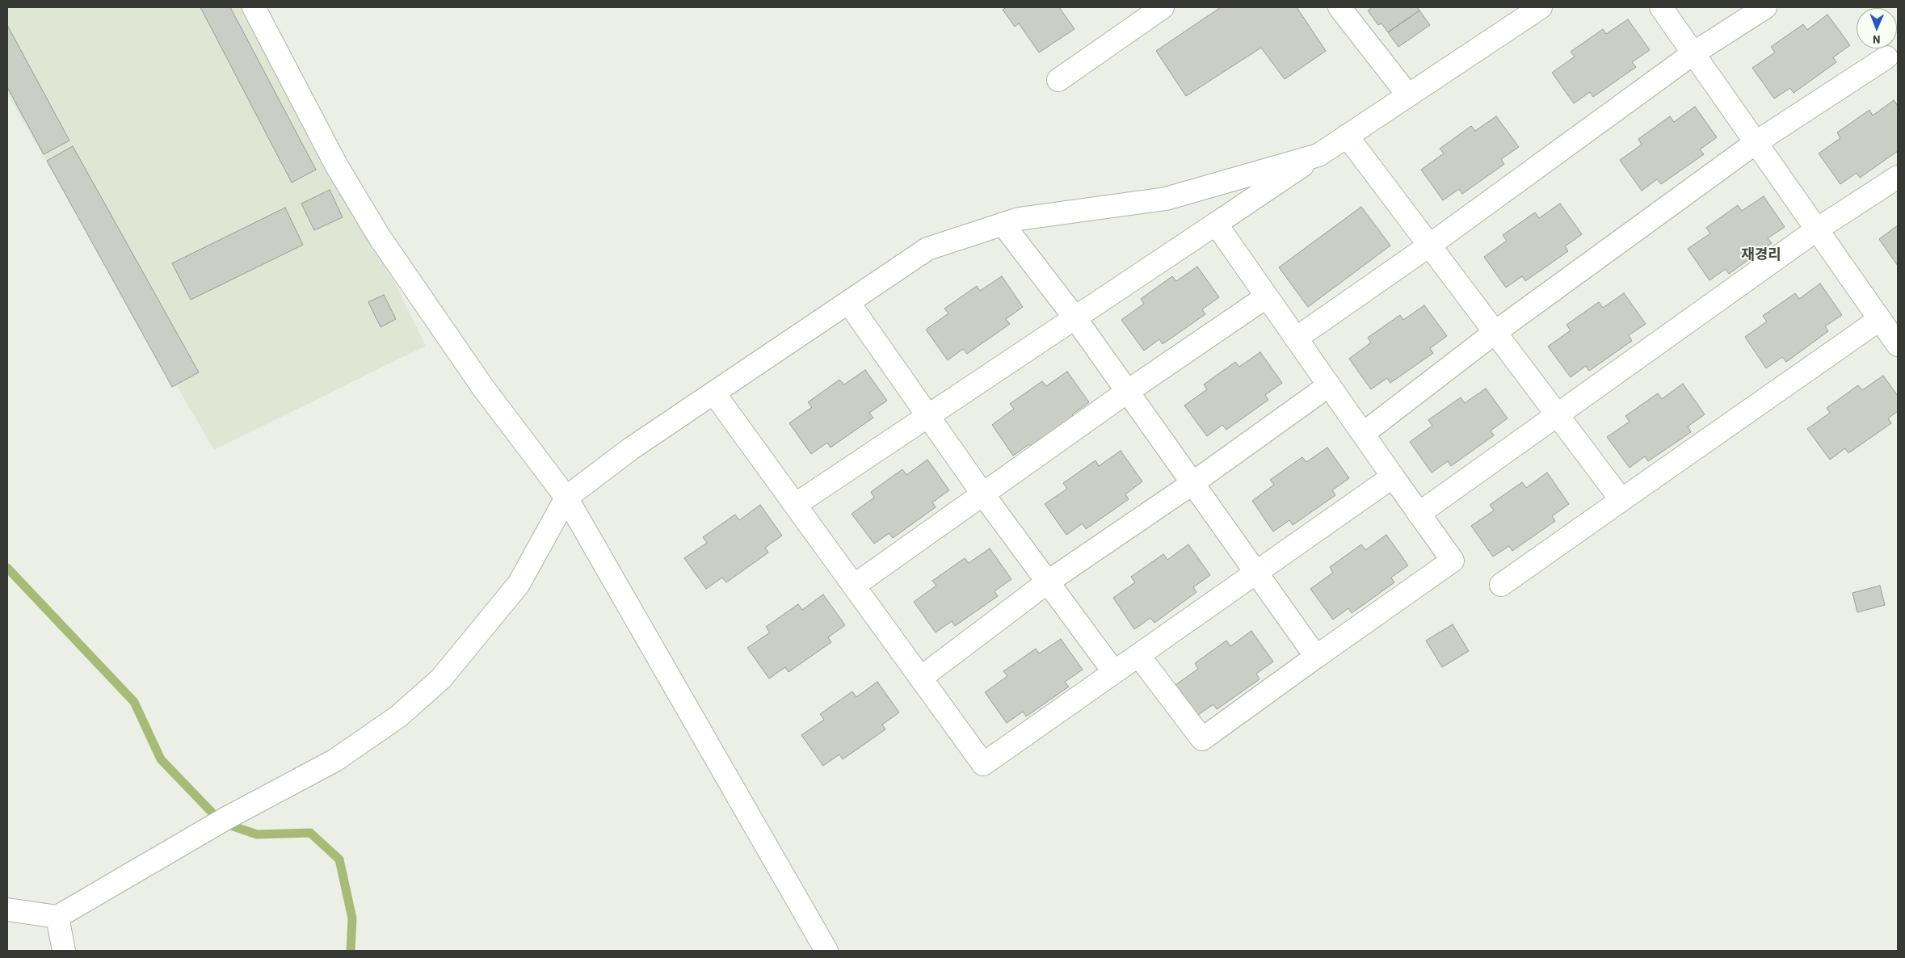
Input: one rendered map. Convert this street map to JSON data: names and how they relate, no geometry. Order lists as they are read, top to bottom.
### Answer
{
  "districts": ["재경리"],
  "north": "bottom"
}
